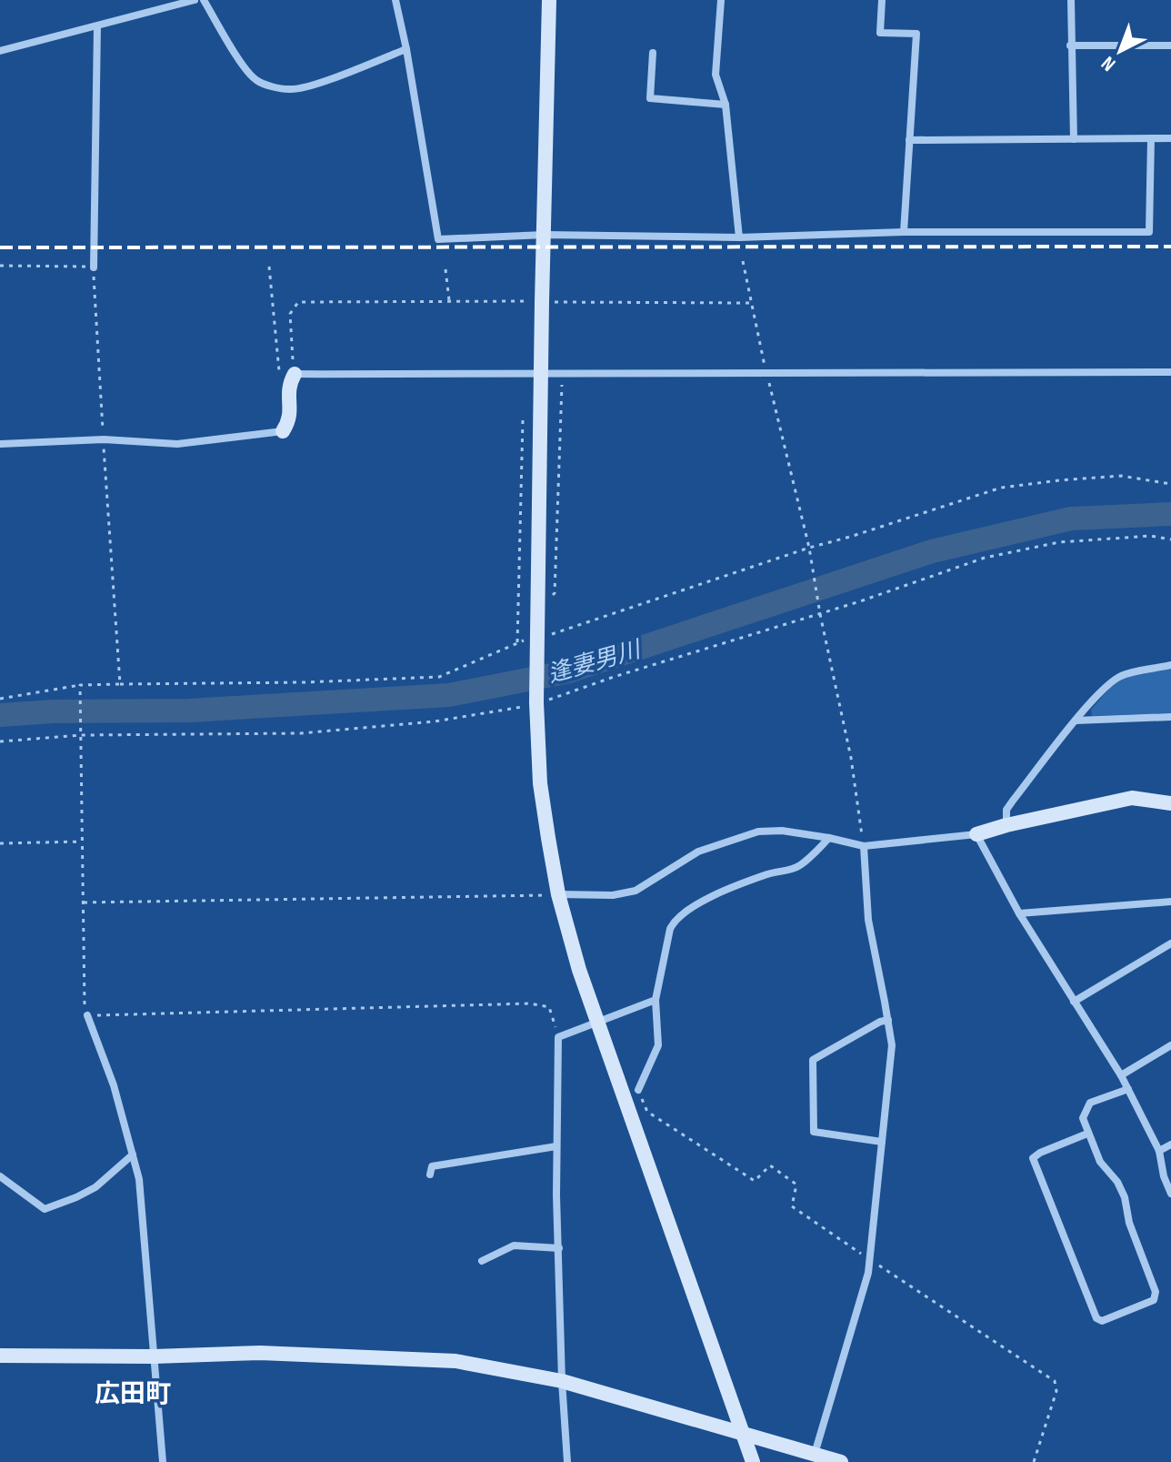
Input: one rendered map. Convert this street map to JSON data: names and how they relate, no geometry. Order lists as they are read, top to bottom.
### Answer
{
  "districts": ["広田町"],
  "water": ["逢妻男川"],
  "north": "bottom left"
}
